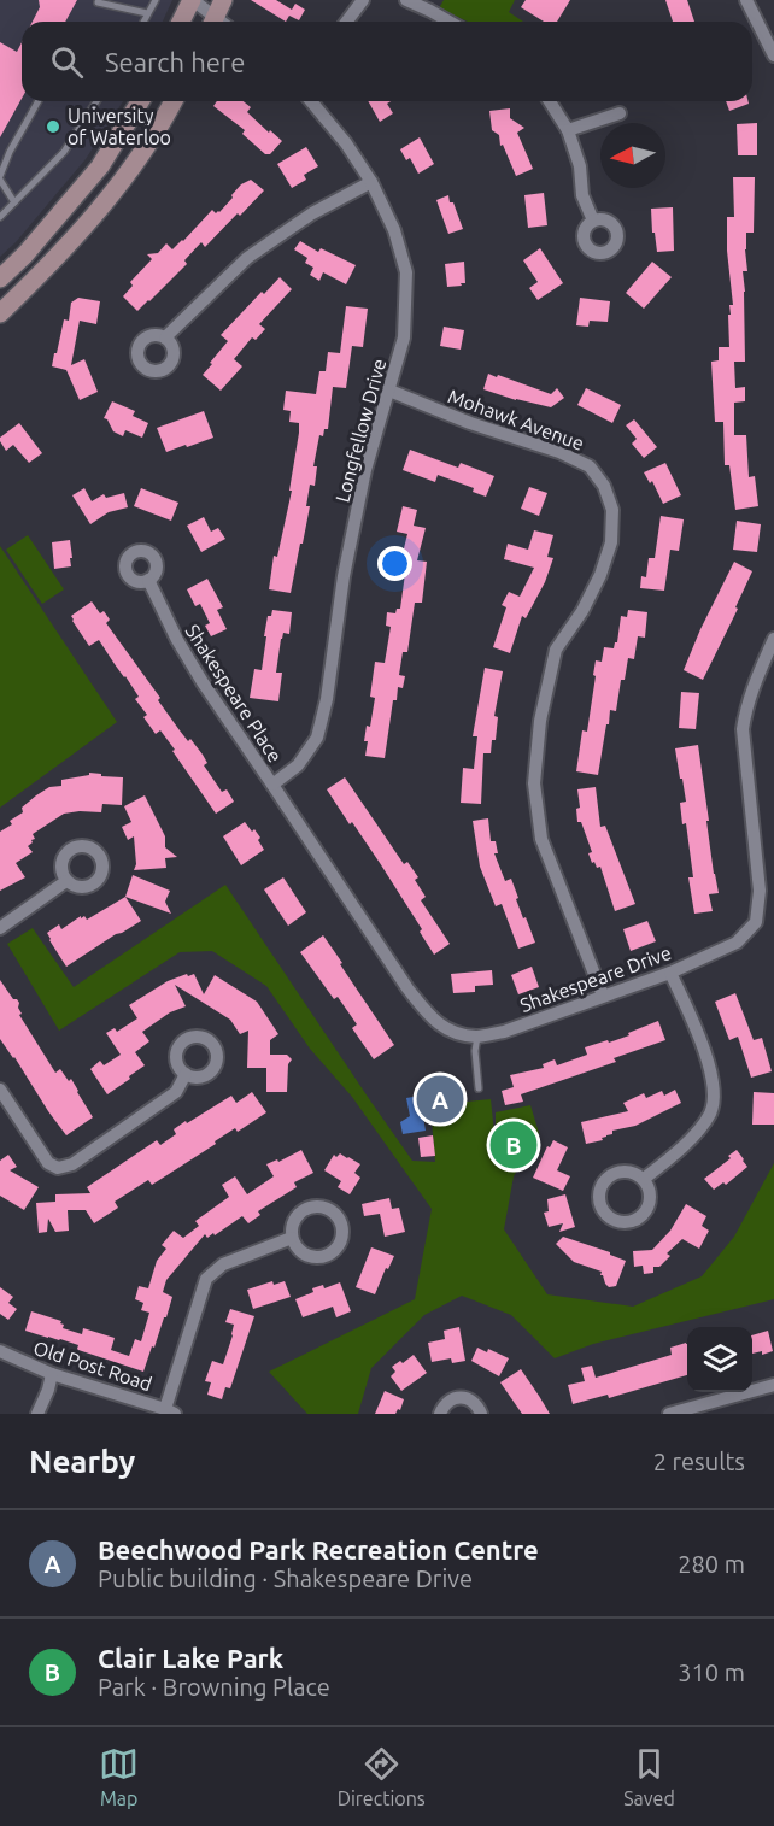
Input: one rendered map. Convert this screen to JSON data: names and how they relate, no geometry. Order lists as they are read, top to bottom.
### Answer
{
  "streets": {
    "street": [
      "Mohawk Avenue",
      "Longfellow Drive",
      "Shakespeare Place",
      "Shakespeare Drive",
      "Old Post Road"
    ]
  },
  "crossings": [
    ["Mohawk Avenue", "Longfellow Drive"],
    ["Mohawk Avenue", "Shakespeare Drive"],
    ["Longfellow Drive", "Shakespeare Place"],
    ["Longfellow Drive", "Shakespeare Drive"],
    ["Shakespeare Place", "Shakespeare Drive"]
  ],
  "places": ["University of Waterloo"],
  "north": "left",
  "page": {
    "search": "Search here",
    "pins": ["A", "B"],
    "heading": ["Nearby", "2 results"],
    "list": [
      {
        "mark": "A",
        "name": "Beechwood Park Recreation Centre",
        "note": "Public building · Shakespeare Drive",
        "value": "280 m"
      },
      {
        "mark": "B",
        "name": "Clair Lake Park",
        "note": "Park · Browning Place",
        "value": "310 m"
      }
    ],
    "nav": ["Map", "Directions", "Saved"]
  }
}
